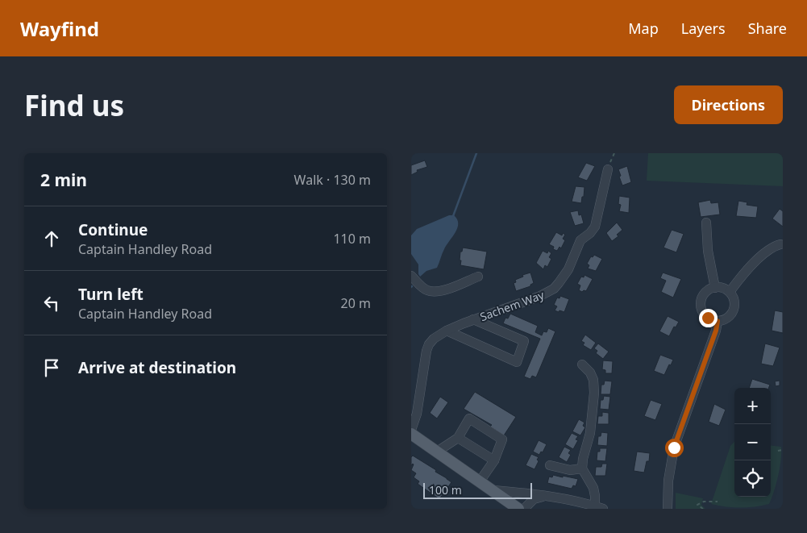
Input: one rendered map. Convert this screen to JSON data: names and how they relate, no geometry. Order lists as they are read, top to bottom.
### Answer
{
  "streets": {
    "street": ["Sachem Way"]
  },
  "scale_bar": "100 m",
  "page": {
    "header": "Wayfind",
    "nav": ["Map", "Layers", "Share"],
    "buttons": "Directions",
    "title": "Find us",
    "heading": ["2 min", "Walk · 130 m"],
    "list": [
      ["Continue", "Captain Handley Road", "110 m"],
      ["Turn left", "Captain Handley Road", "20 m"],
      "Arrive at destination"
    ],
    "map_buttons": ["+", "−"],
    "scale": "100 m"
  }
}
